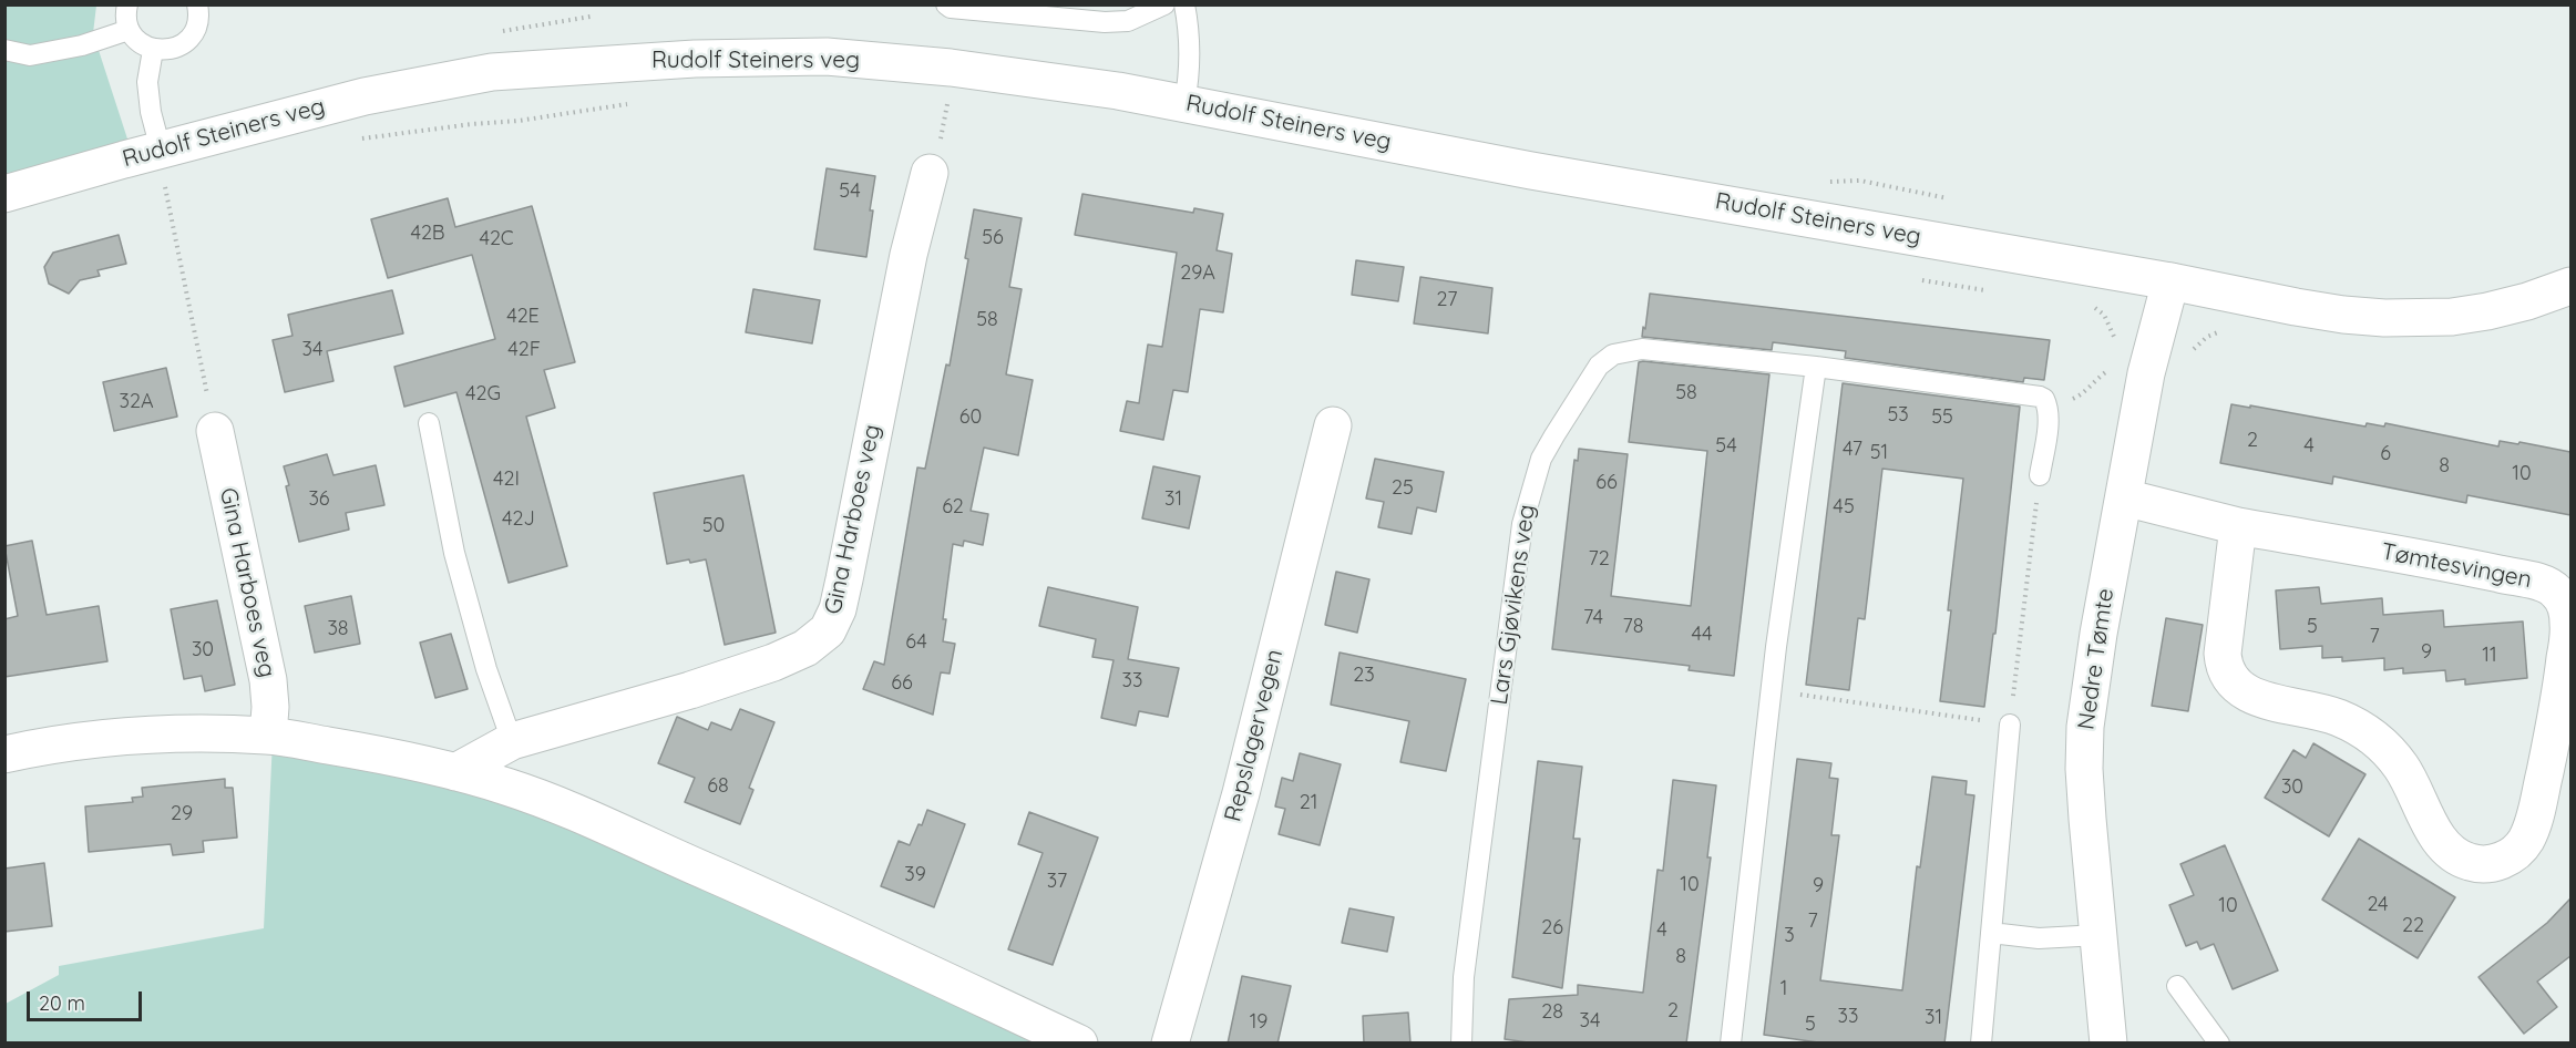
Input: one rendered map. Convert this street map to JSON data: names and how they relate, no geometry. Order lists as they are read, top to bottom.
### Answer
{
  "streets": {
    "street": [
      "Rudolf Steiners veg",
      "Gina Harboes veg",
      "Tømtesvingen",
      "Nedre Tømte",
      "Repslagervegen"
    ],
    "lane": ["Lars Gjøvikens veg"]
  },
  "crossings": [
    ["Rudolf Steiners veg", "Nedre Tømte"],
    ["Tømtesvingen", "Nedre Tømte"]
  ],
  "house_numbers": [
    "54",
    "42B",
    "56",
    "42C",
    "29A",
    "27",
    "42E",
    "58",
    "34",
    "42F",
    "58",
    "42G",
    "32A",
    "53",
    "60",
    "55",
    "2",
    "54",
    "4",
    "47",
    "51",
    "6",
    "8",
    "10",
    "42I",
    "66",
    "25",
    "36",
    "31",
    "62",
    "45",
    "42J",
    "50",
    "72",
    "74",
    "78",
    "5",
    "38",
    "44",
    "7",
    "64",
    "30",
    "9",
    "11",
    "23",
    "33",
    "66",
    "68",
    "30",
    "21",
    "29",
    "39",
    "37",
    "10",
    "9",
    "24",
    "10",
    "7",
    "22",
    "26",
    "4",
    "3",
    "8",
    "1",
    "2",
    "28",
    "33",
    "31",
    "34",
    "19",
    "5"
  ],
  "scale_bar": "20 m"
}
